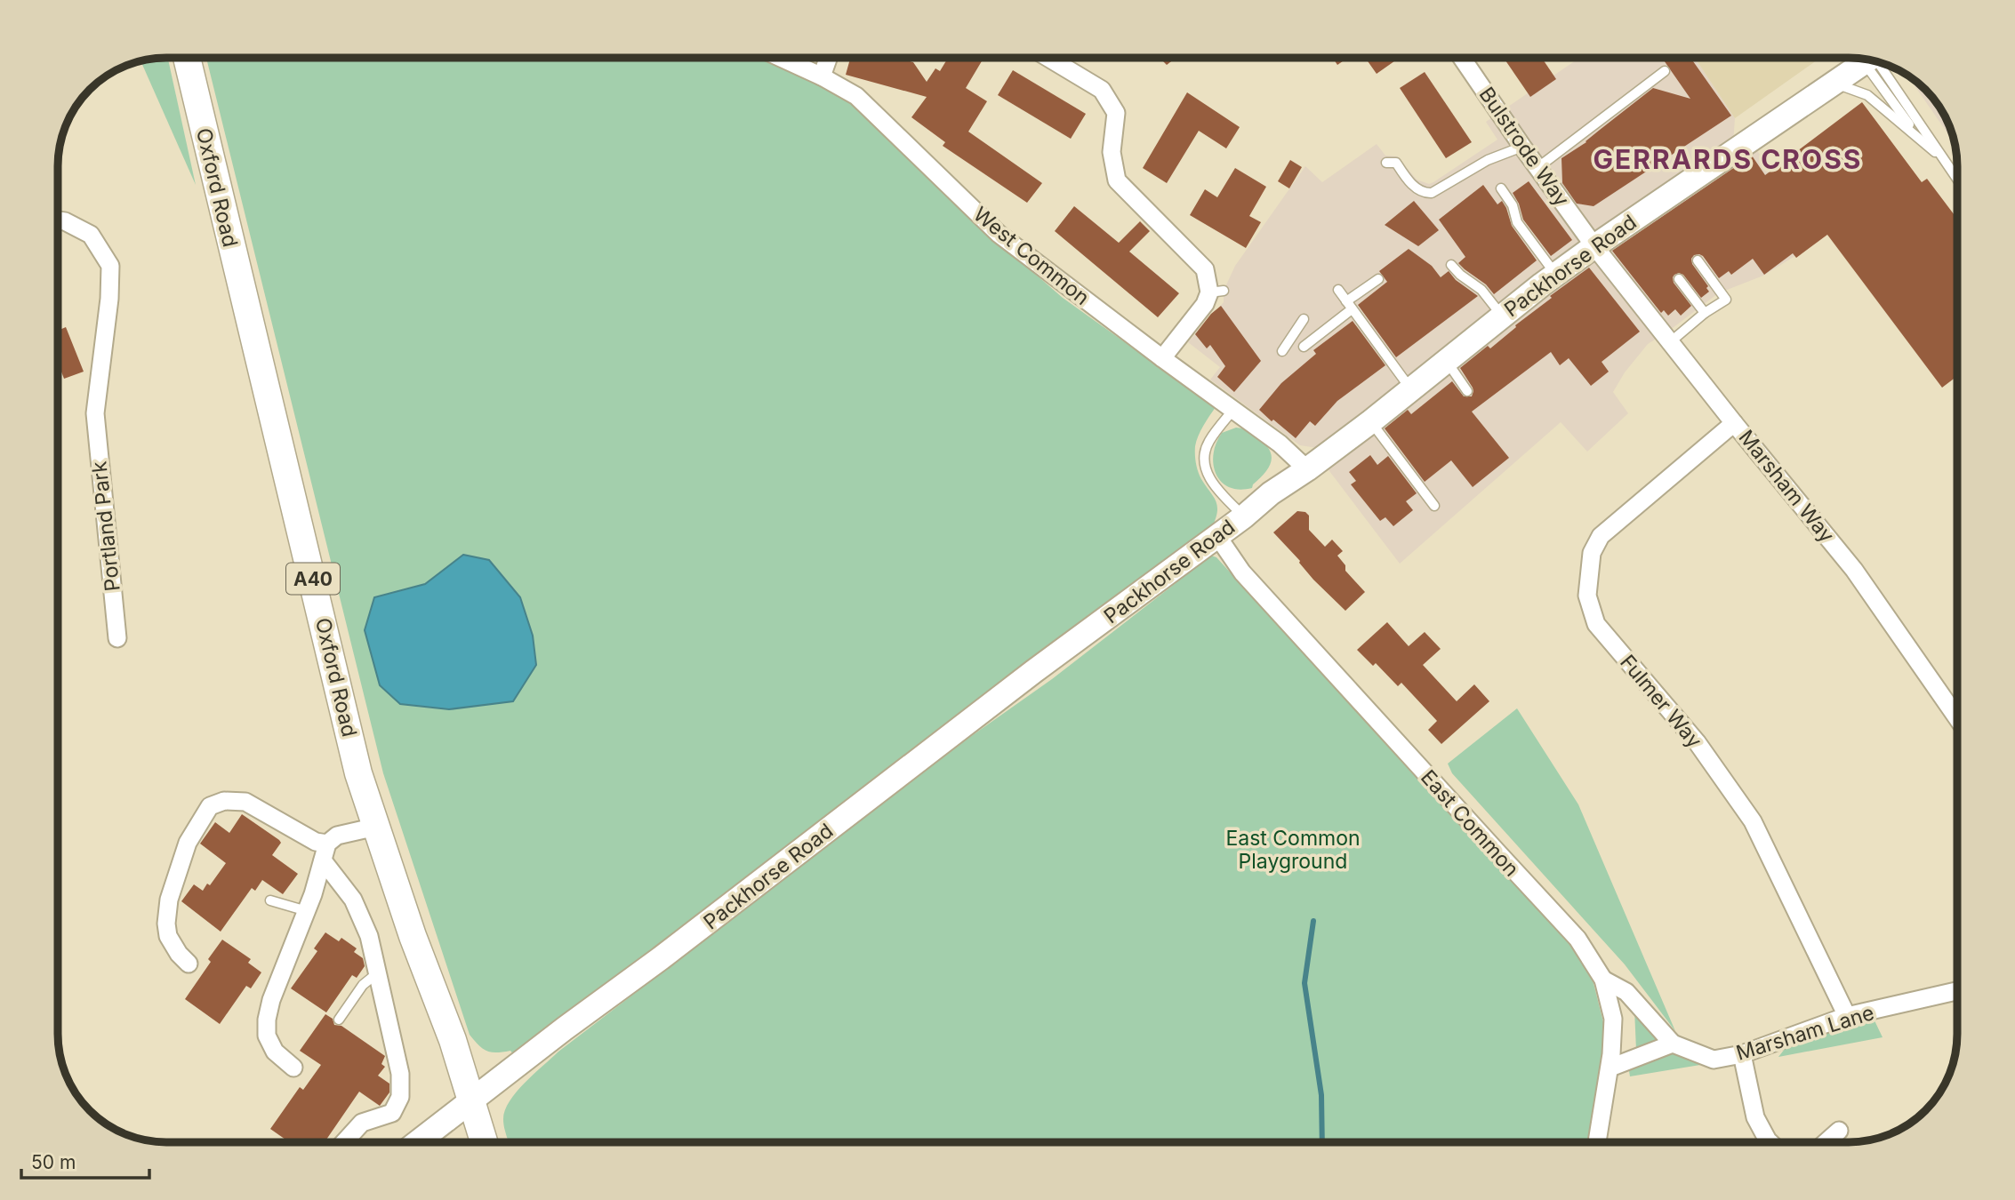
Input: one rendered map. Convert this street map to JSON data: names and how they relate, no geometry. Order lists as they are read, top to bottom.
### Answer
{
  "streets": {
    "main road": ["Oxford Road", "Packhorse Road", "A40"],
    "street": [
      "Bulstrode Way",
      "West Common",
      "Marsham Way",
      "Portland Park",
      "Fulmer Way",
      "East Common",
      "Marsham Lane"
    ]
  },
  "crossings": [
    ["Bulstrode Way", "Packhorse Road"],
    ["Bulstrode Way", "Marsham Way"],
    ["Oxford Road", "Packhorse Road"],
    ["West Common", "Packhorse Road"],
    ["Packhorse Road", "Marsham Way"],
    ["Packhorse Road", "East Common"],
    ["Marsham Way", "Fulmer Way"],
    ["Fulmer Way", "Marsham Lane"]
  ],
  "districts": ["GERRARDS CROSS"],
  "parks": ["East Common Playground"],
  "scale_bar": "50 m"
}
